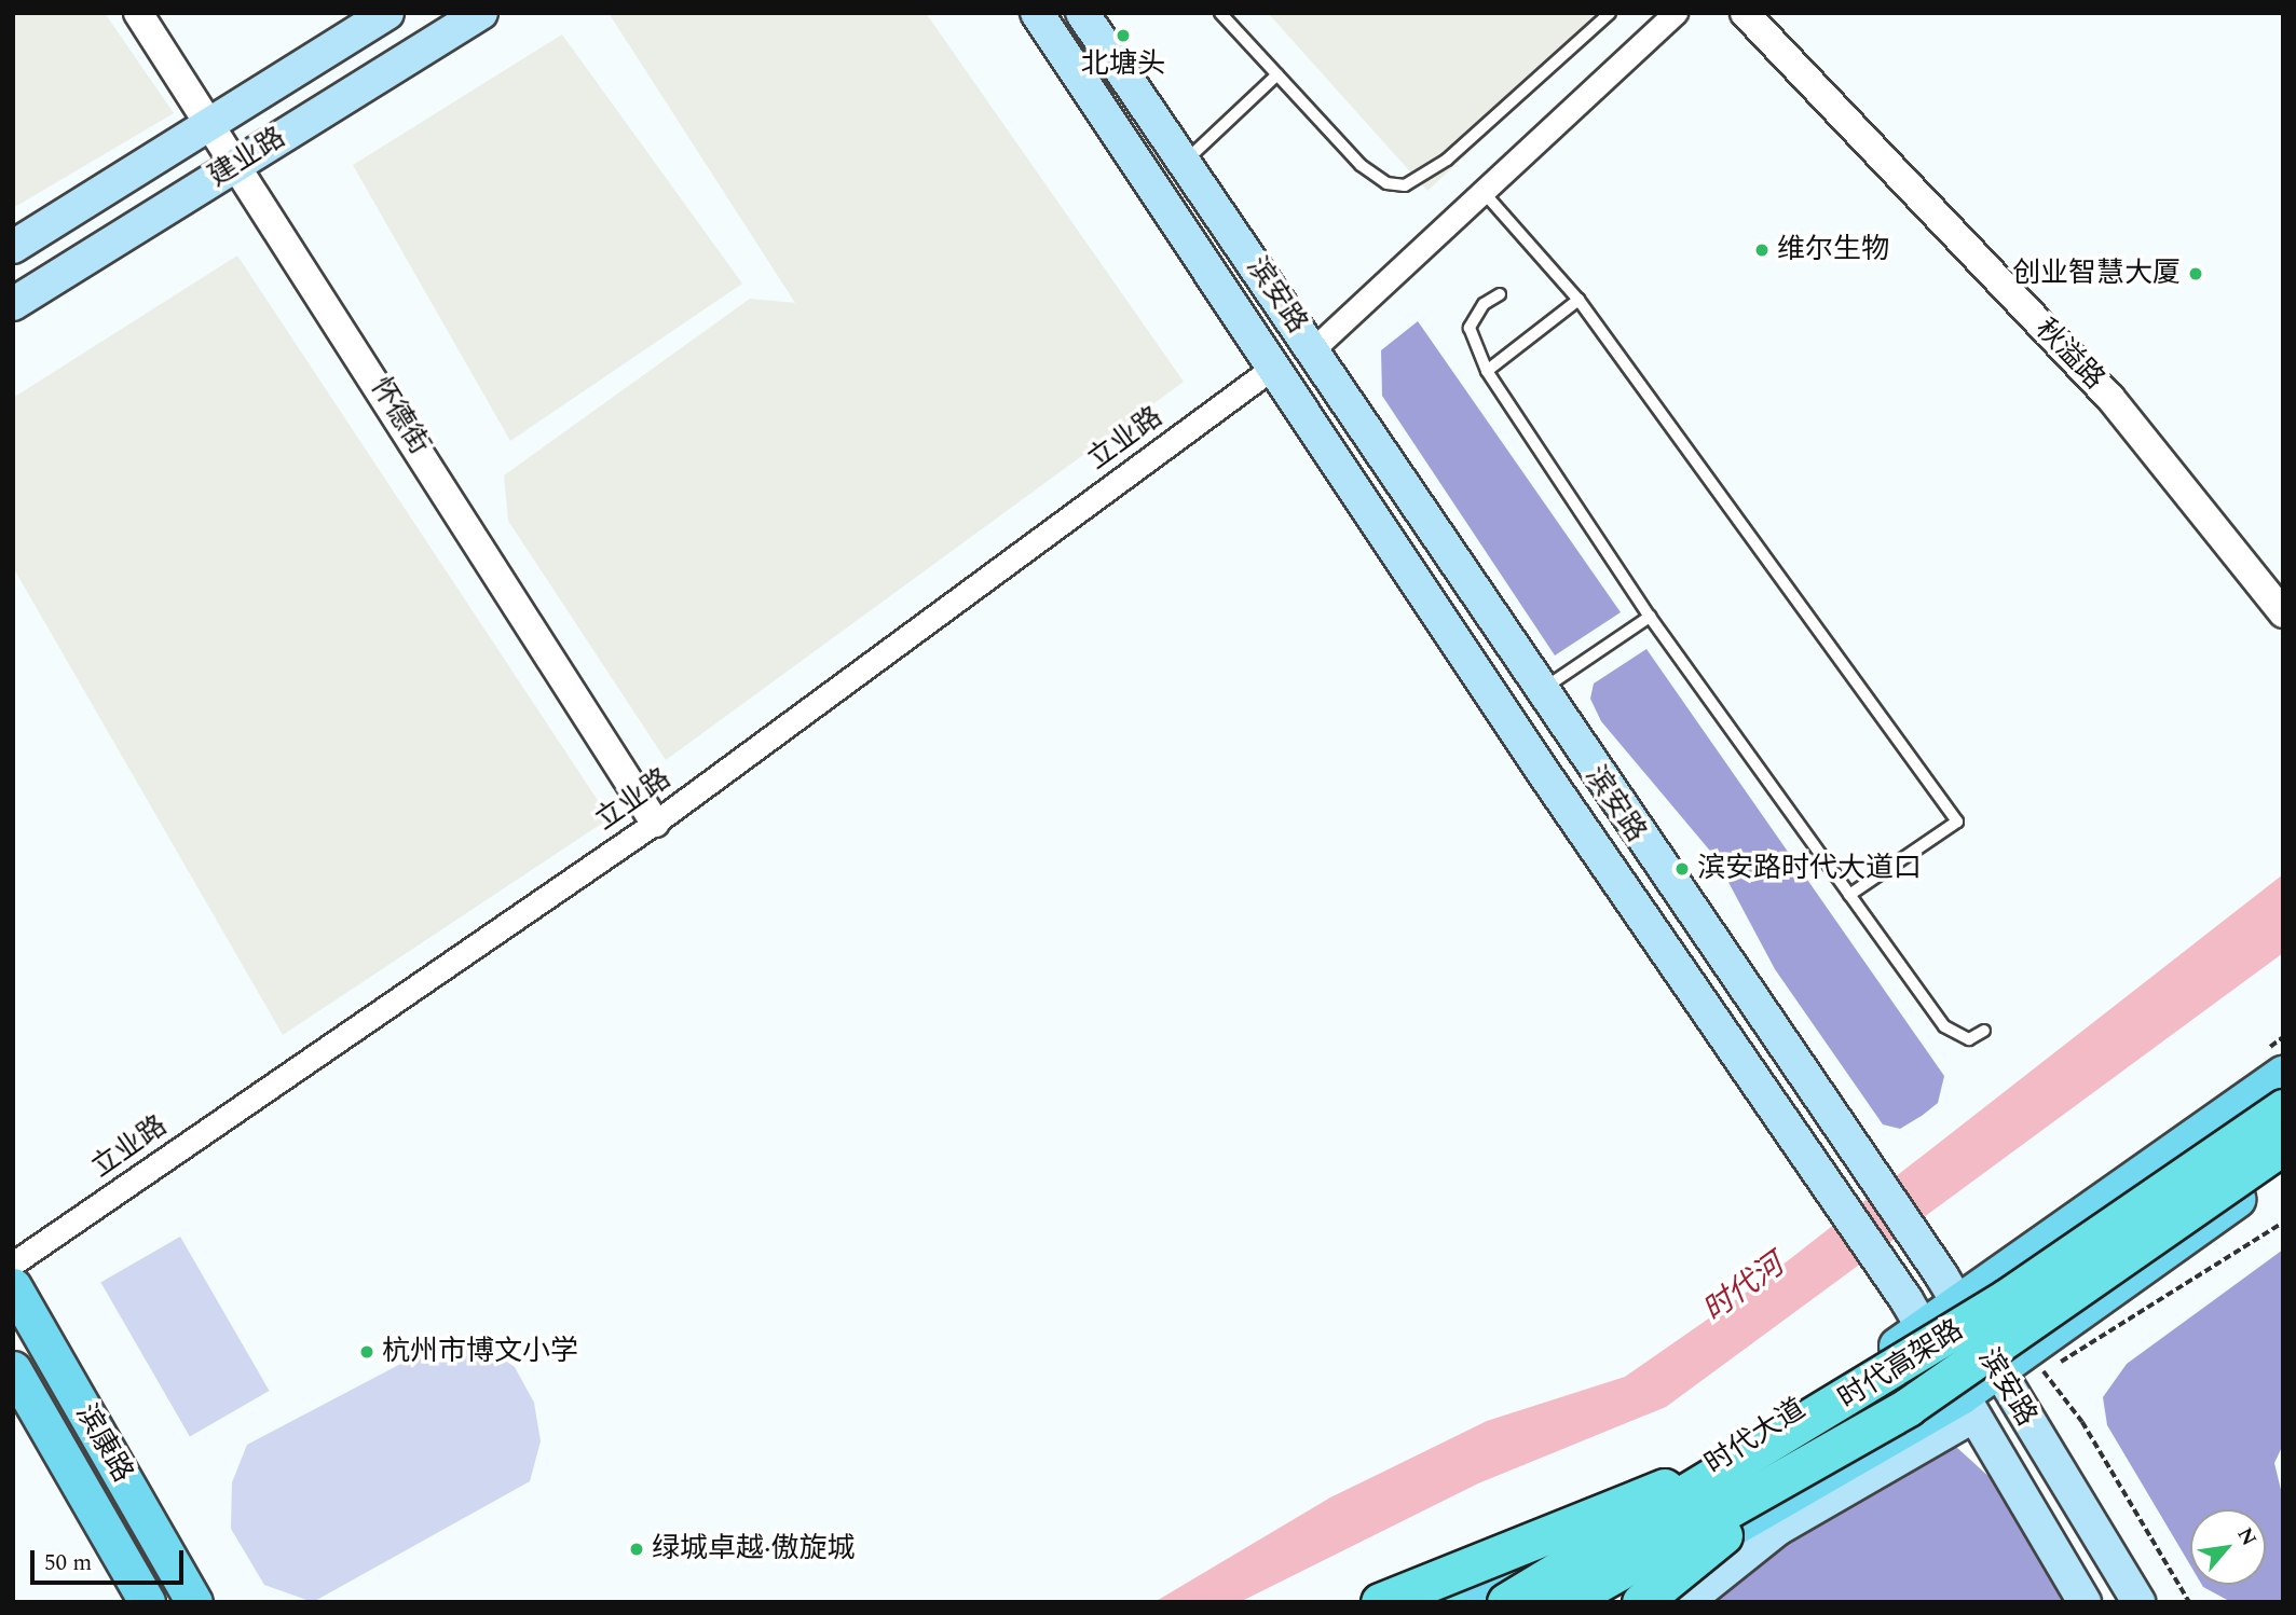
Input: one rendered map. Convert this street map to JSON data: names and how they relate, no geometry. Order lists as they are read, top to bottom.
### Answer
{
  "streets": {
    "highway": ["时代高架路"],
    "main road": [
      "建业路",
      "滨安路",
      "时代大道",
      "滨康路"
    ],
    "street": ["秋溢路", "怀德街", "立业路"]
  },
  "crossings": [
    ["建业路", "怀德街"],
    ["滨安路", "立业路"],
    ["滨安路", "时代大道"],
    ["怀德街", "立业路"]
  ],
  "water": ["时代河"],
  "places": [
    "北塘头",
    "维尔生物",
    "创业智慧大厦",
    "滨安路时代大道口",
    "杭州市博文小学",
    "绿城卓越·傲旋城"
  ],
  "scale_bar": "50 m",
  "north": "top right"
}
